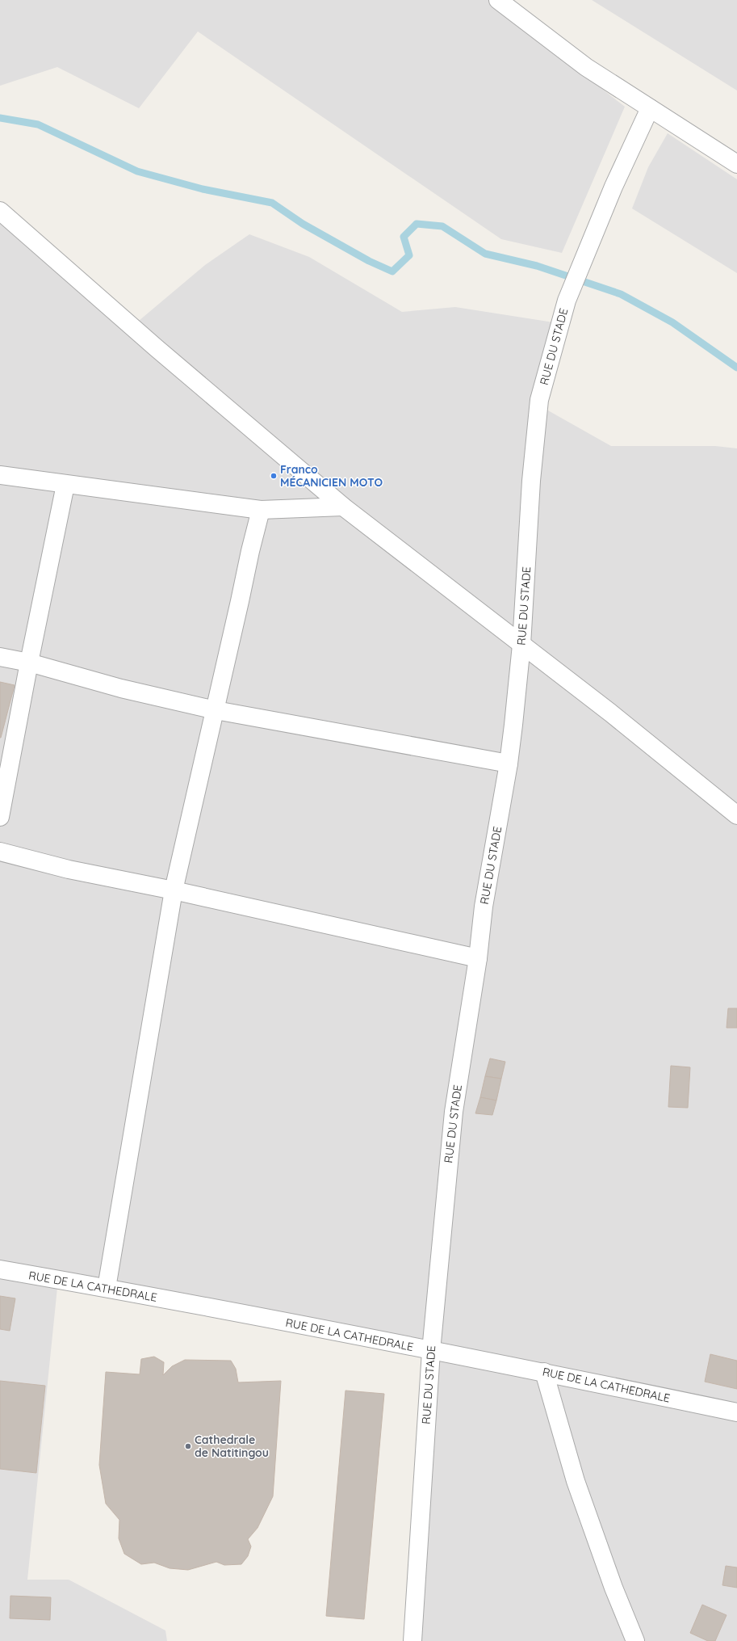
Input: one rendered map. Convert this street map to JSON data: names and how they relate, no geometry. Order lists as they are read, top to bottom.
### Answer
{
  "streets": {
    "street": ["RUE DU STADE", "RUE DE LA CATHEDRALE"]
  },
  "crossings": [
    ["RUE DU STADE", "RUE DE LA CATHEDRALE"]
  ],
  "places": ["Franco MÉCANICIEN MOTO", "Cathedrale de Natitingou"]
}
